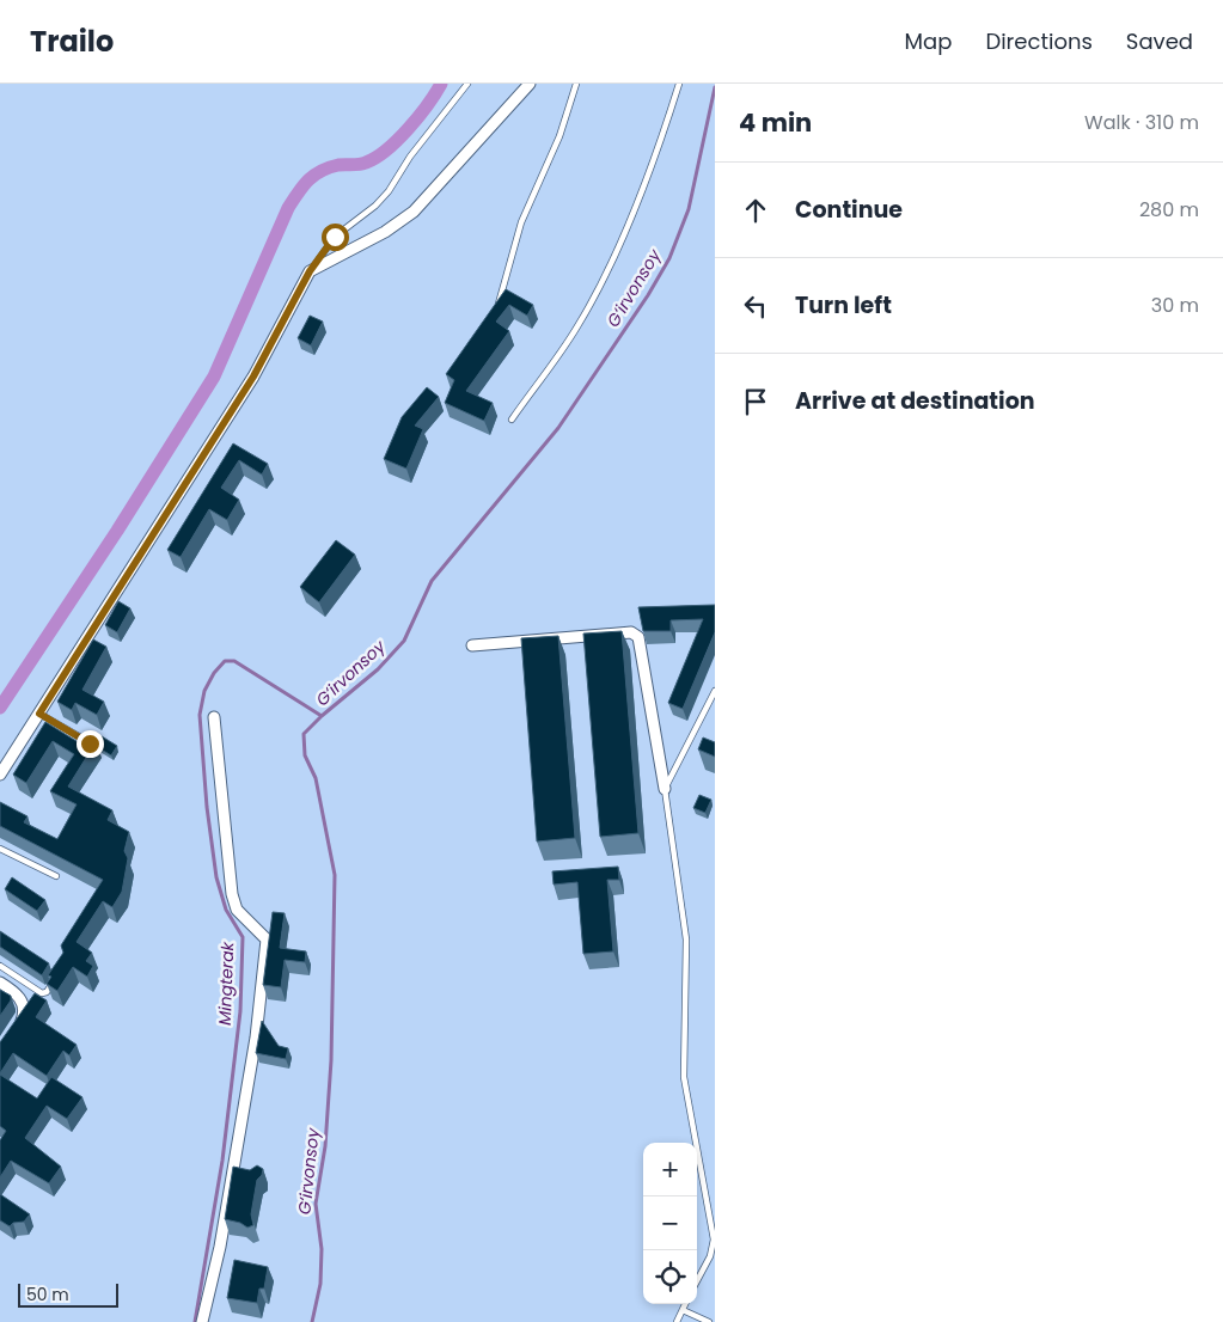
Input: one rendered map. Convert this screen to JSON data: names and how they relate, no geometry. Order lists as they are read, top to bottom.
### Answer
{
  "water": ["G‘irvonsoy", "Mingterak"],
  "scale_bar": "50 m",
  "page": {
    "header": "Trailo",
    "nav": ["Map", "Directions", "Saved"],
    "heading": ["4 min", "Walk · 310 m"],
    "list": [
      ["Continue", "280 m"],
      ["Turn left", "30 m"],
      "Arrive at destination"
    ],
    "map_buttons": ["+", "−"],
    "scale": "50 m"
  }
}
